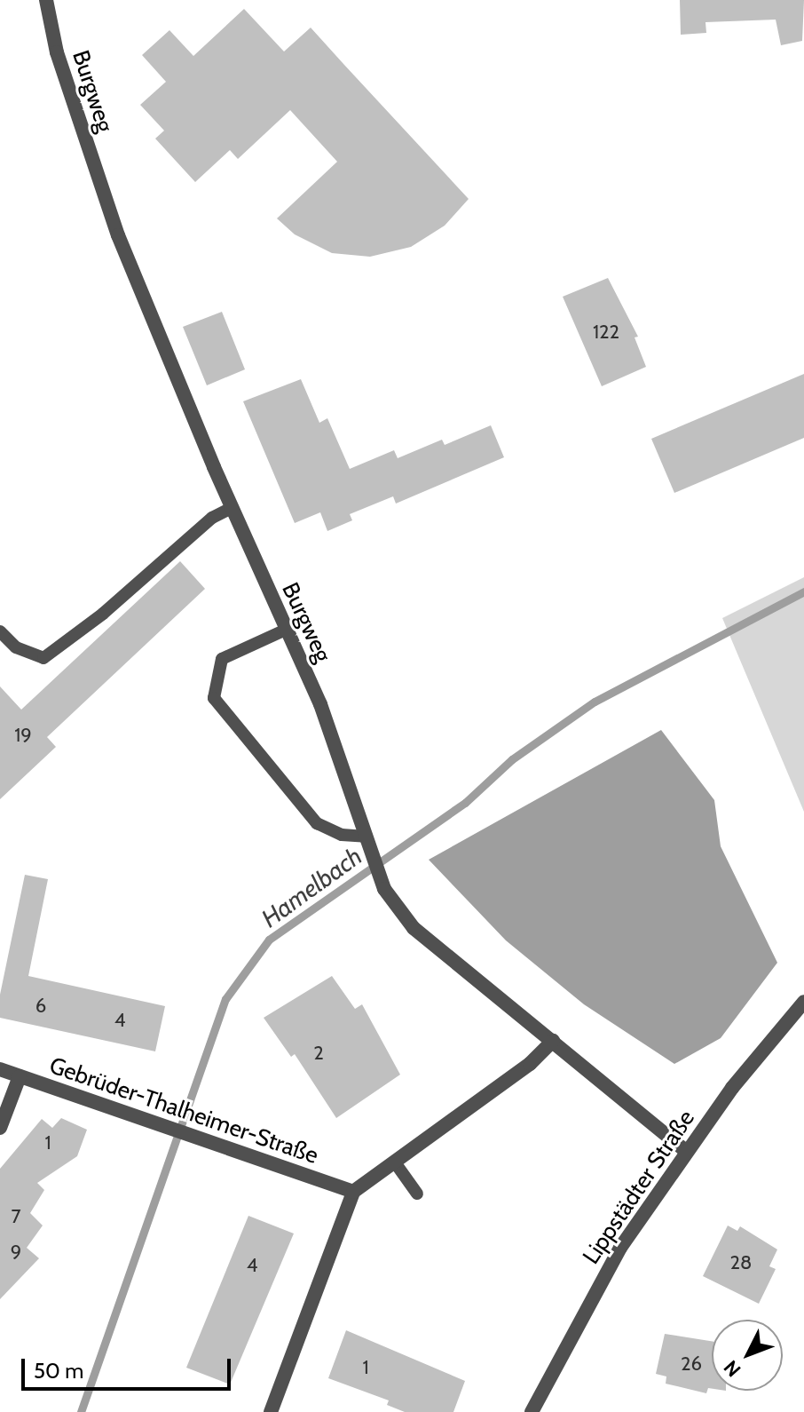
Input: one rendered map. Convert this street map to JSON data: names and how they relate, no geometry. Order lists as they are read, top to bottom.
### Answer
{
  "streets": {
    "street": ["Burgweg", "Gebrüder-Thalheimer-Straße", "Lippstädter Straße"]
  },
  "crossings": [
    ["Burgweg", "Lippstädter Straße"]
  ],
  "water": ["Hamelbach"],
  "house_numbers": [
    "122",
    "19",
    "6",
    "4",
    "2",
    "1",
    "7",
    "9",
    "28",
    "4",
    "26",
    "1"
  ],
  "scale_bar": "50 m",
  "north": "bottom left"
}
